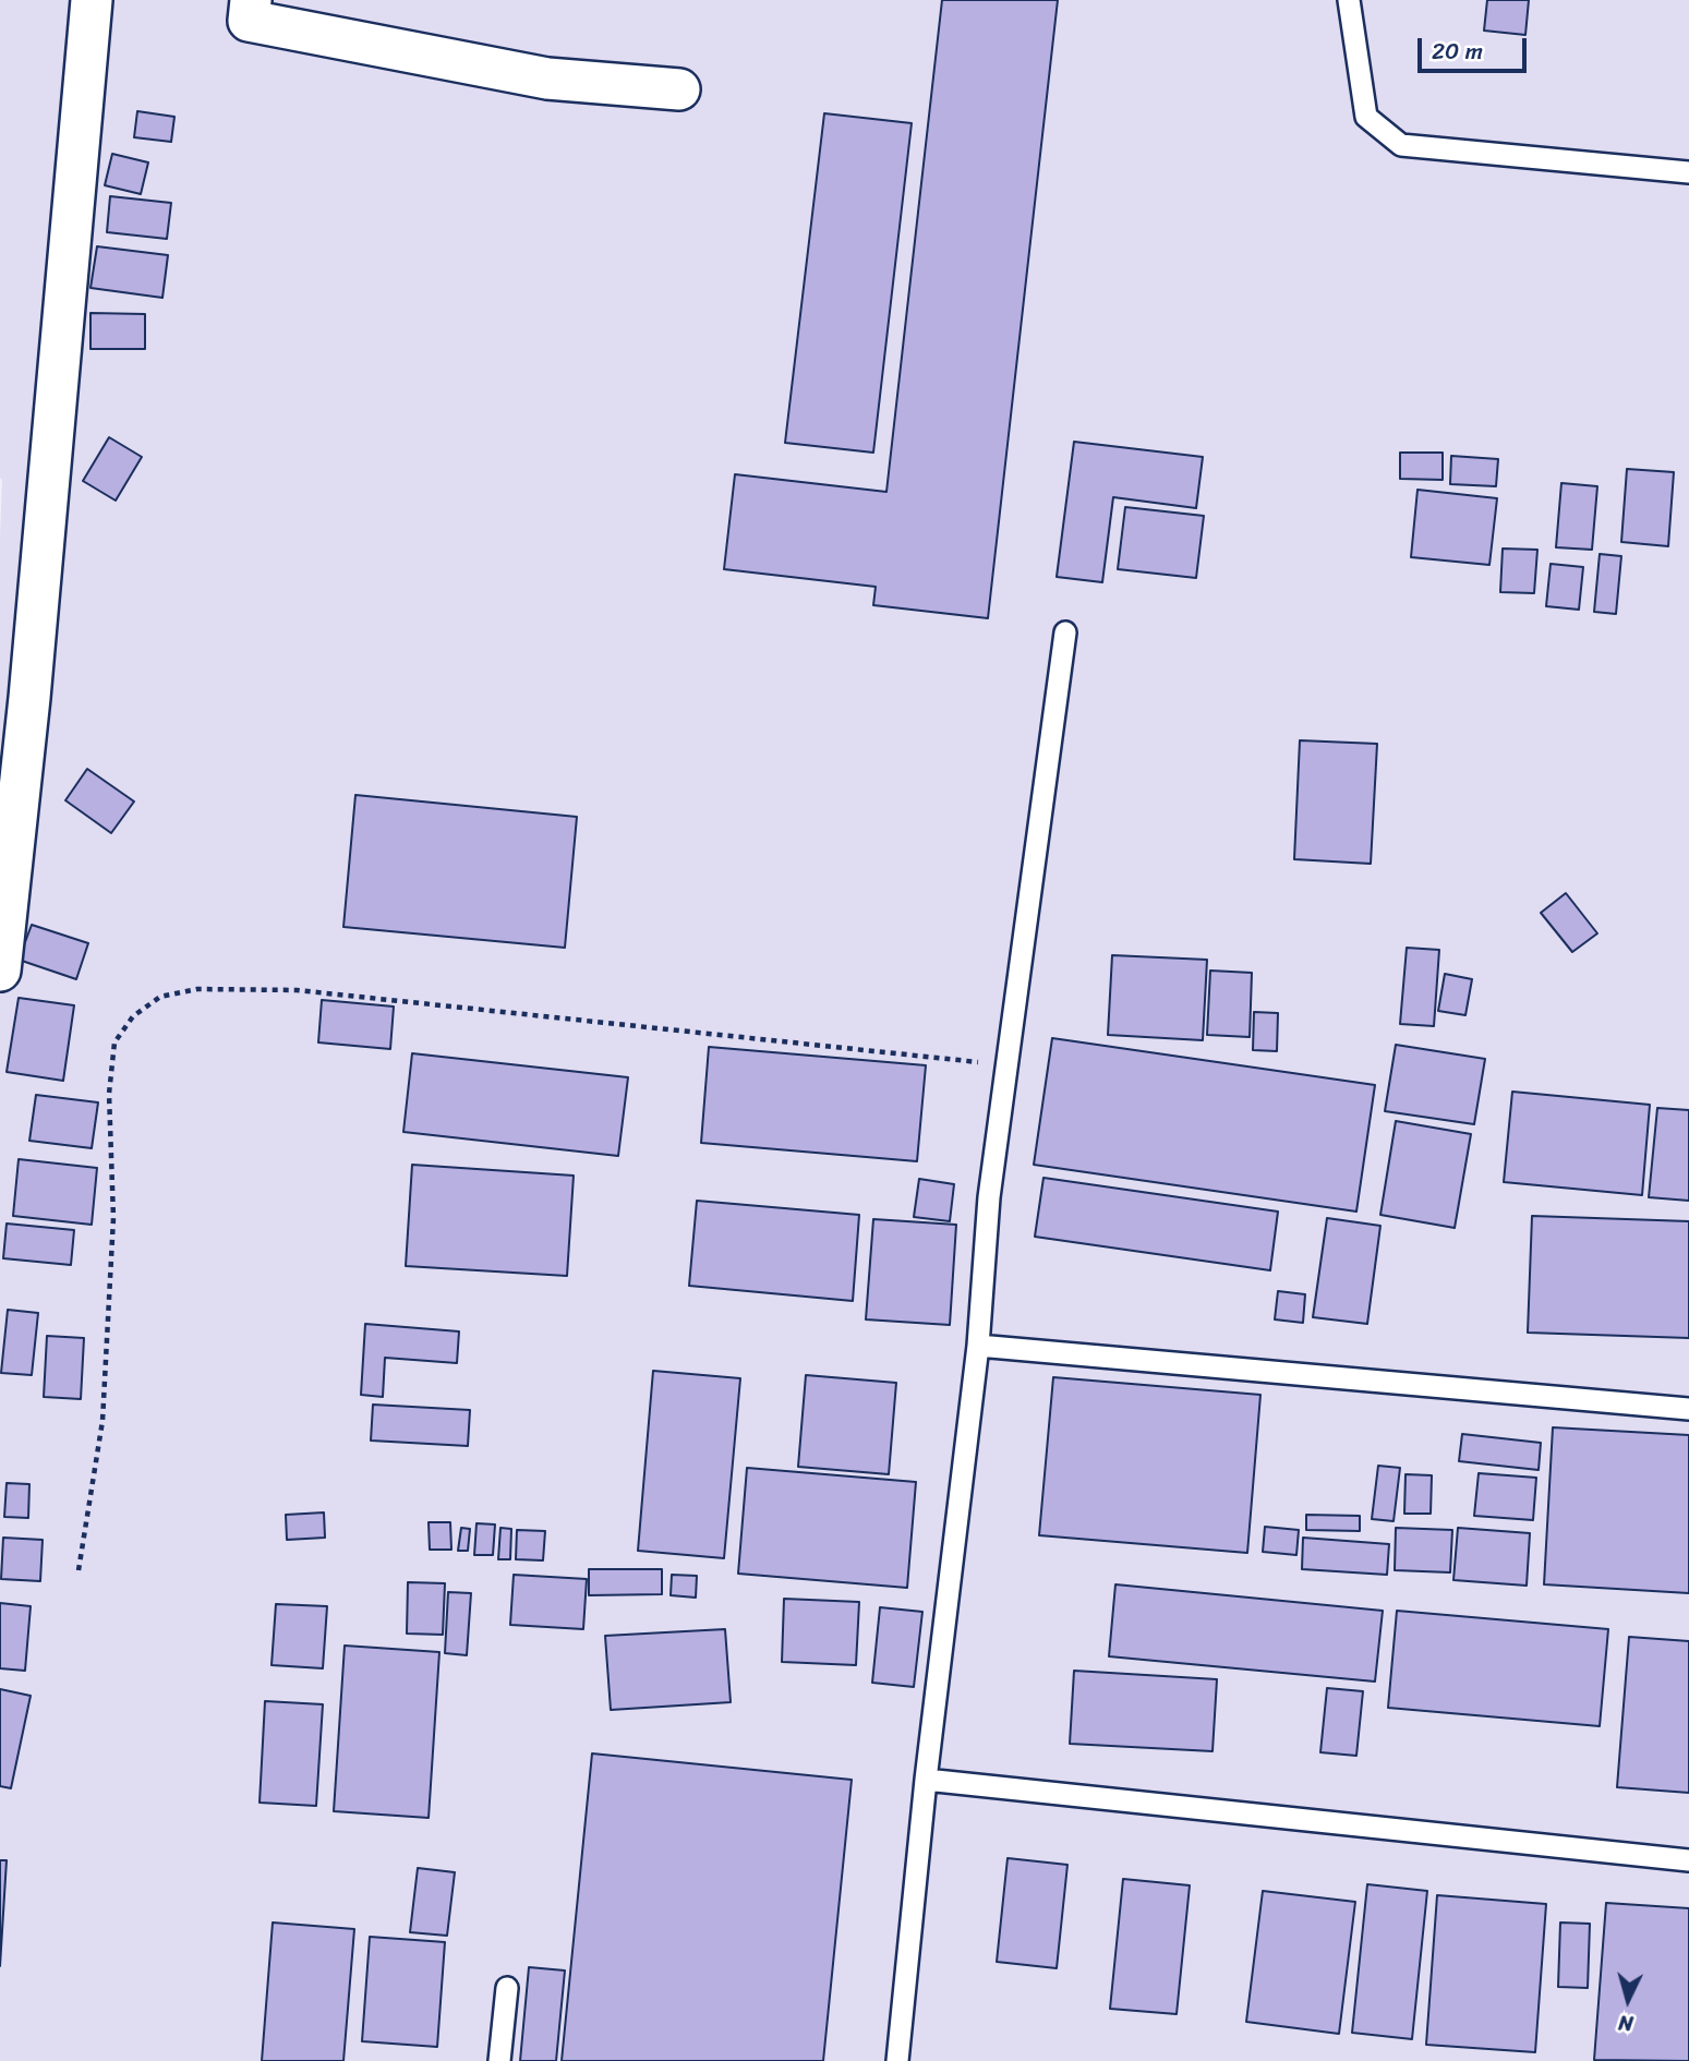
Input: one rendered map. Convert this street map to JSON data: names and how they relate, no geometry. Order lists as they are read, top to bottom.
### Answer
{
  "scale_bar": "20 m",
  "north": "bottom"
}
